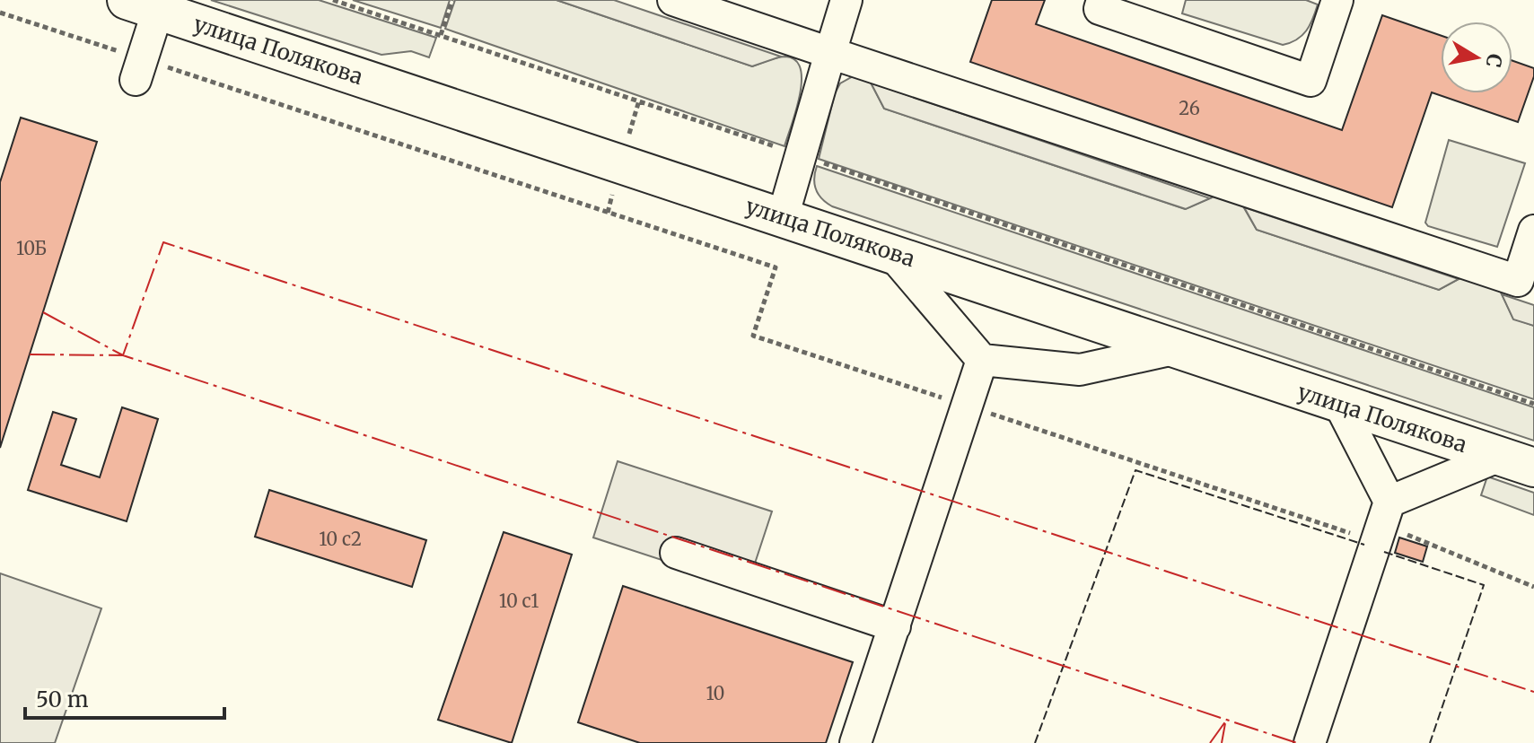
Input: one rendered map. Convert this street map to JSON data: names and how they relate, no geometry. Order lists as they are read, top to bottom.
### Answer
{
  "streets": {
    "main road": ["улица Полякова"]
  },
  "house_numbers": [
    "26",
    "10Б",
    "10 с2",
    "10 с1",
    "10"
  ],
  "scale_bar": "50 m",
  "north": "right"
}
